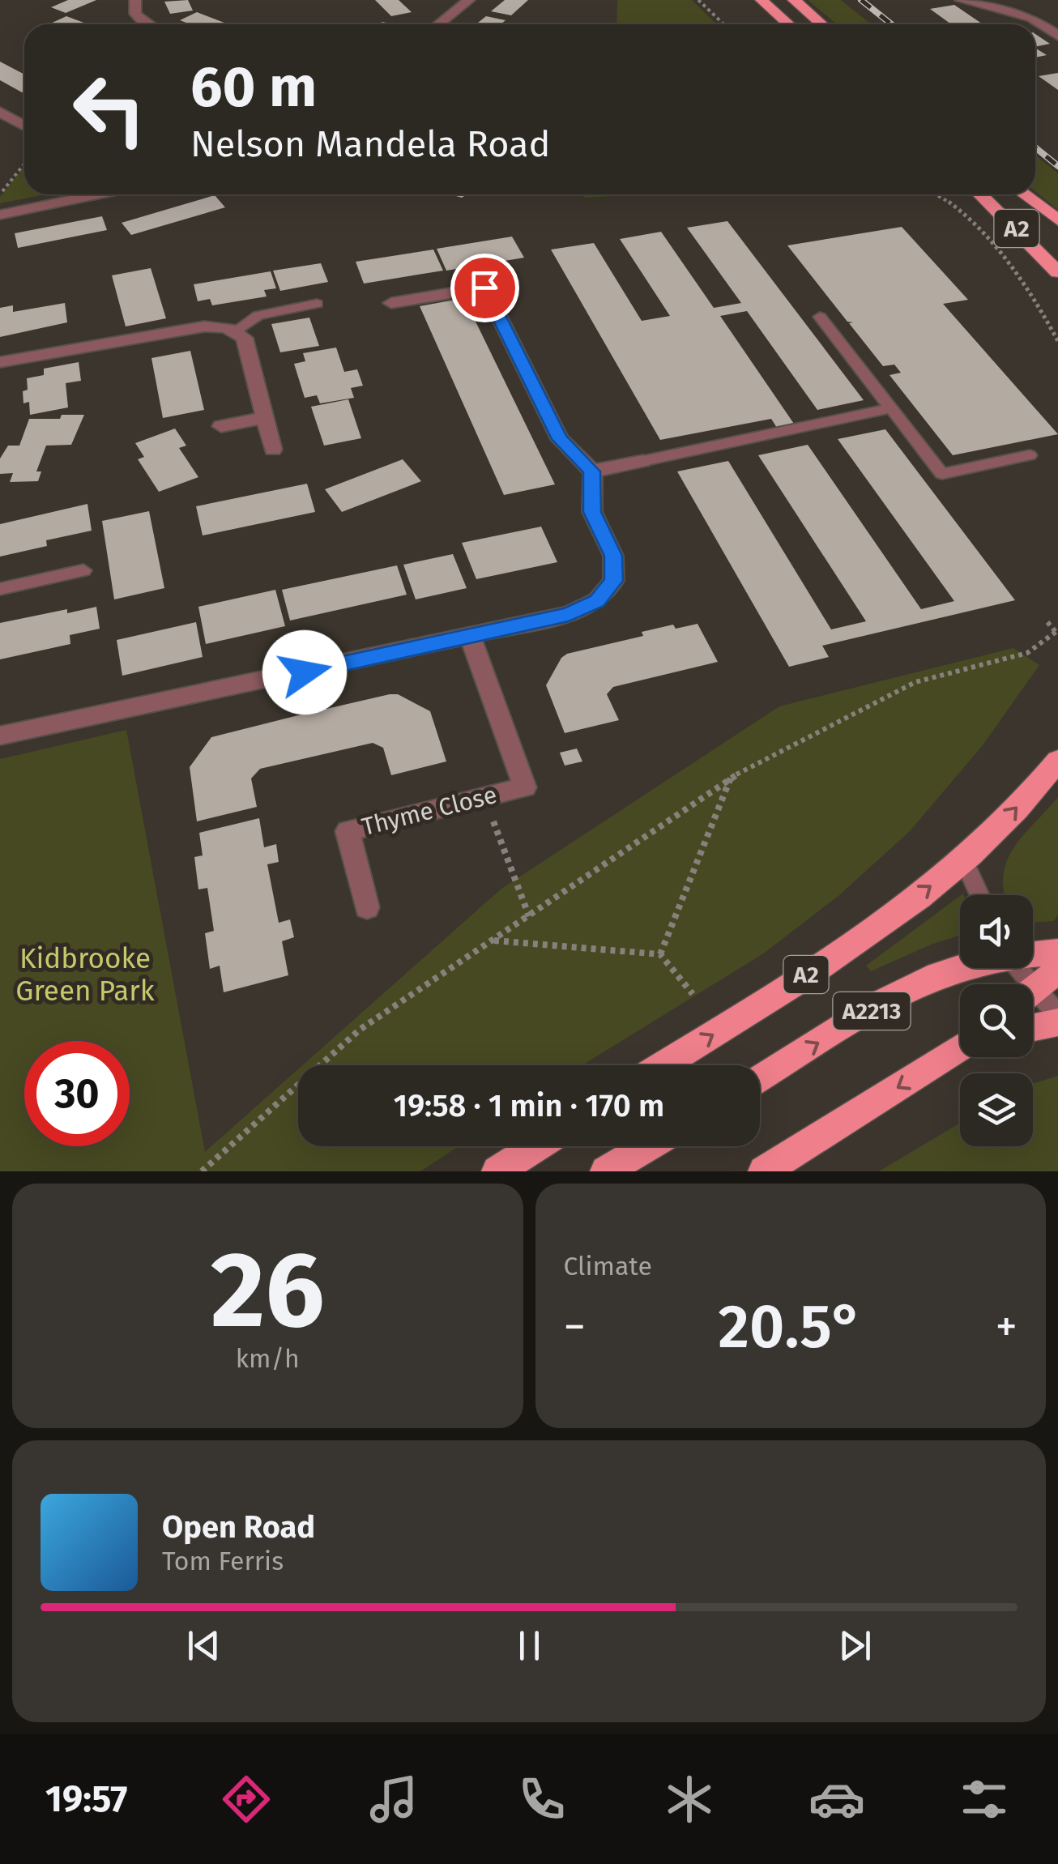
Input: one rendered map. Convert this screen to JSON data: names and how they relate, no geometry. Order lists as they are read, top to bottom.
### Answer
{
  "streets": {
    "highway": ["A2", "A2213"],
    "street": ["Thyme Close"]
  },
  "parks": ["Kidbrooke Green Park"],
  "page": {
    "turn": ["60 m", "Nelson Mandela Road"],
    "limit": "30",
    "trip": "19:58 · 1 min · 170 m",
    "tile": [
      ["26", "km/h"],
      "Climate"
    ],
    "heat": ["−", "20.5°", "+"],
    "song": ["Open Road", "Tom Ferris"],
    "tabs": "19:57"
  }
}
